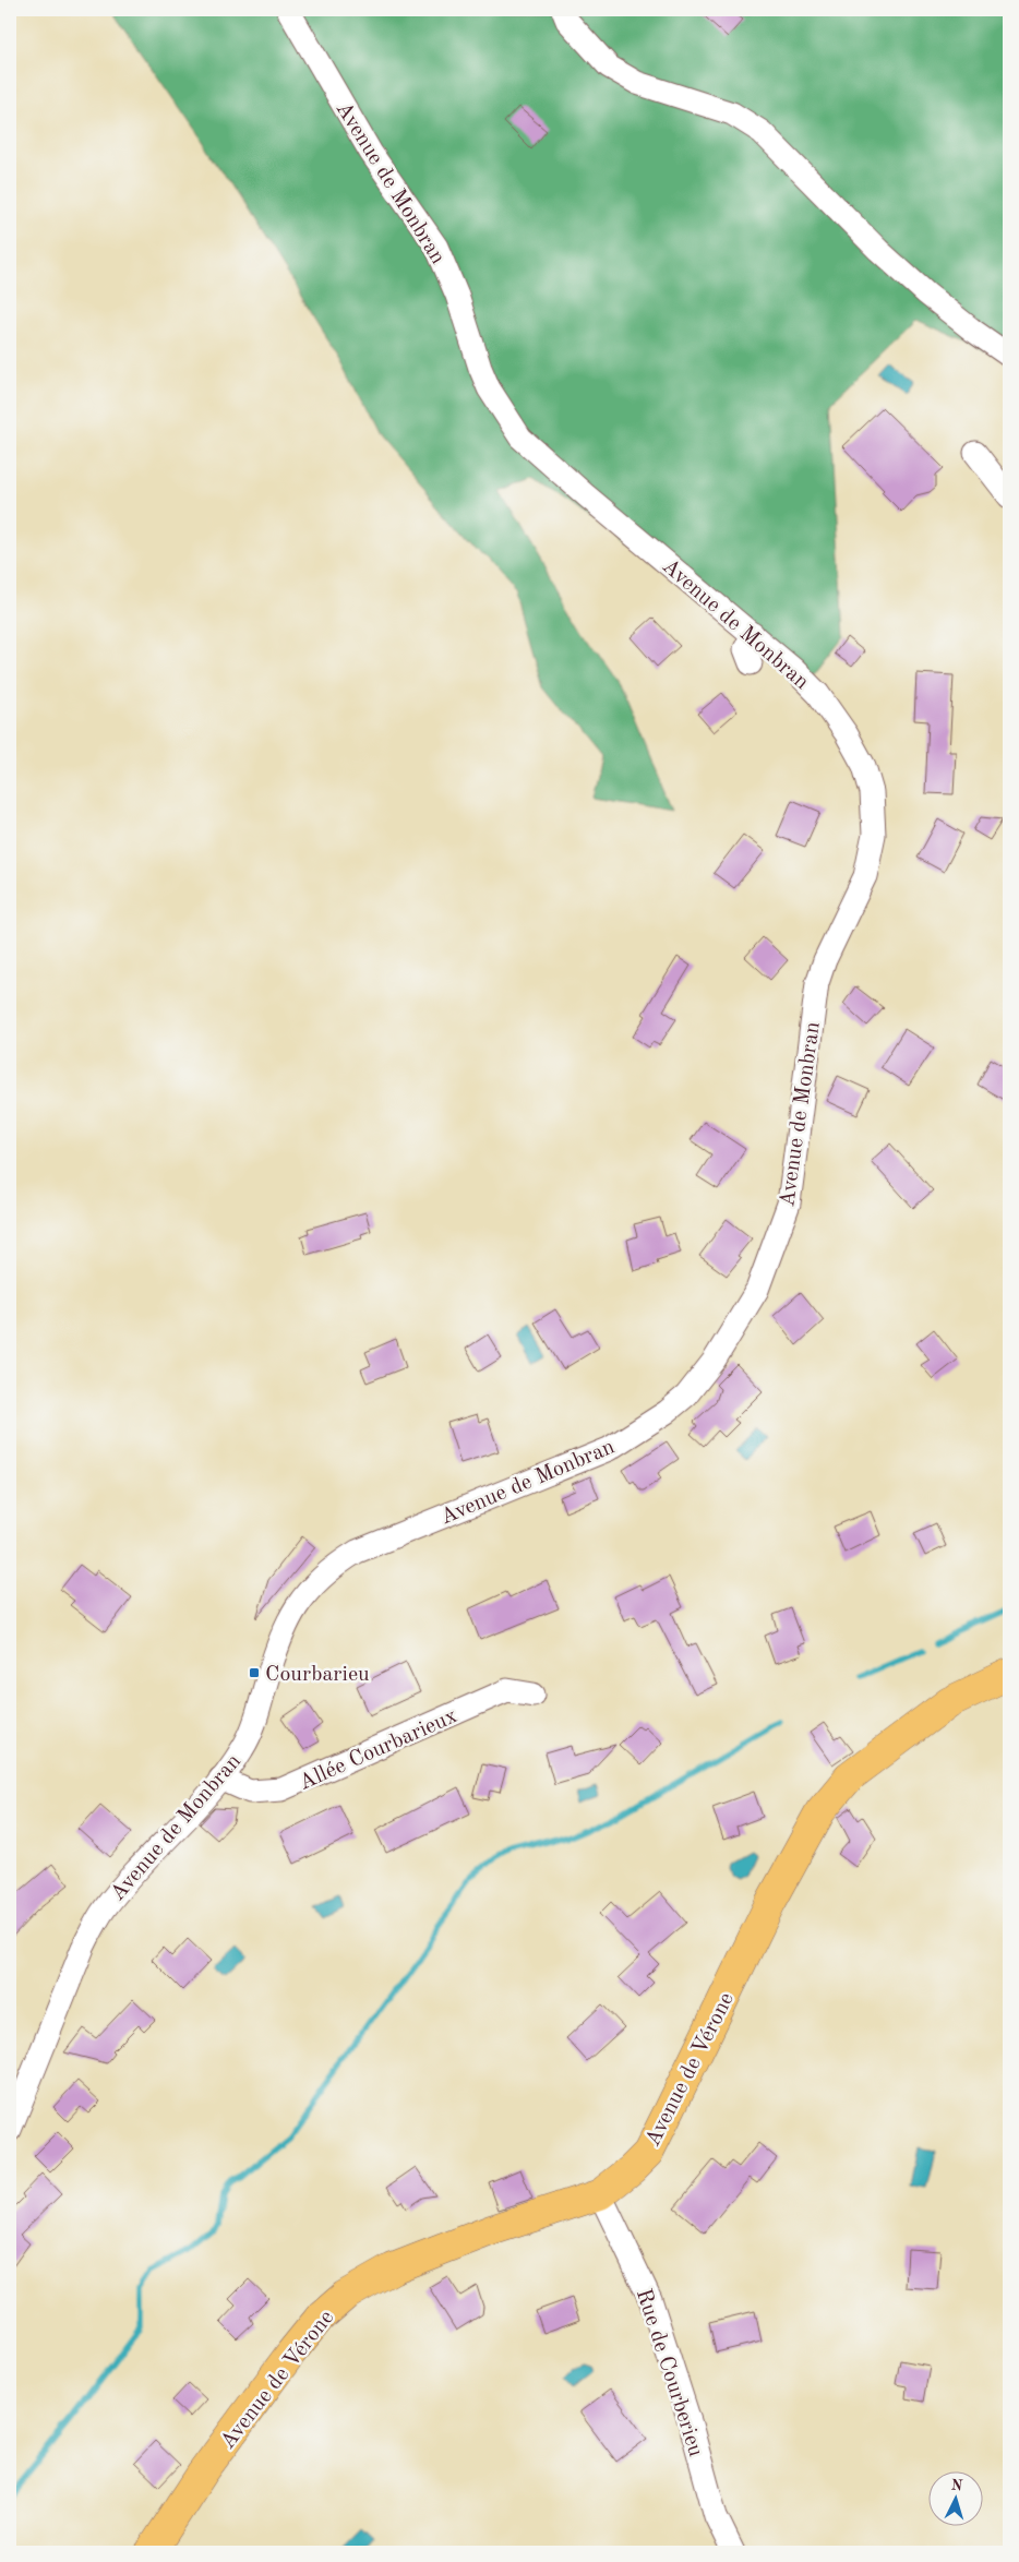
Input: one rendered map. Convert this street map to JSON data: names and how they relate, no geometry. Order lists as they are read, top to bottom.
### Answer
{
  "streets": {
    "main road": ["Avenue de Vérone"],
    "street": ["Avenue de Monbran", "Allée Courbarieux", "Rue de Courberieu"]
  },
  "crossings": [
    ["Avenue de Monbran", "Allée Courbarieux"],
    ["Avenue de Vérone", "Rue de Courberieu"]
  ],
  "places": {
    "transit": ["Courbarieu"]
  },
  "north": "top"
}
